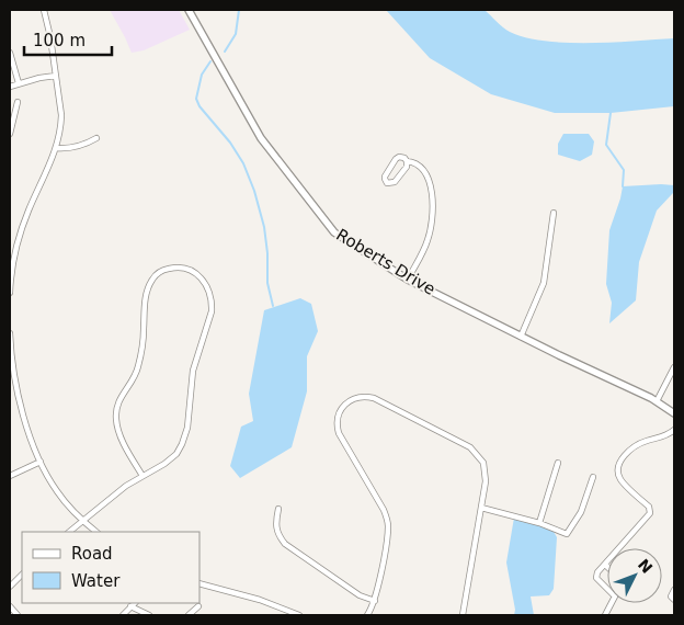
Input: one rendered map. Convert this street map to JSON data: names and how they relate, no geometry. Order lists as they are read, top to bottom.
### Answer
{
  "streets": {
    "street": ["Roberts Drive"]
  },
  "legend": ["Road", "Water"],
  "scale_bar": "100 m",
  "north": "top right"
}
